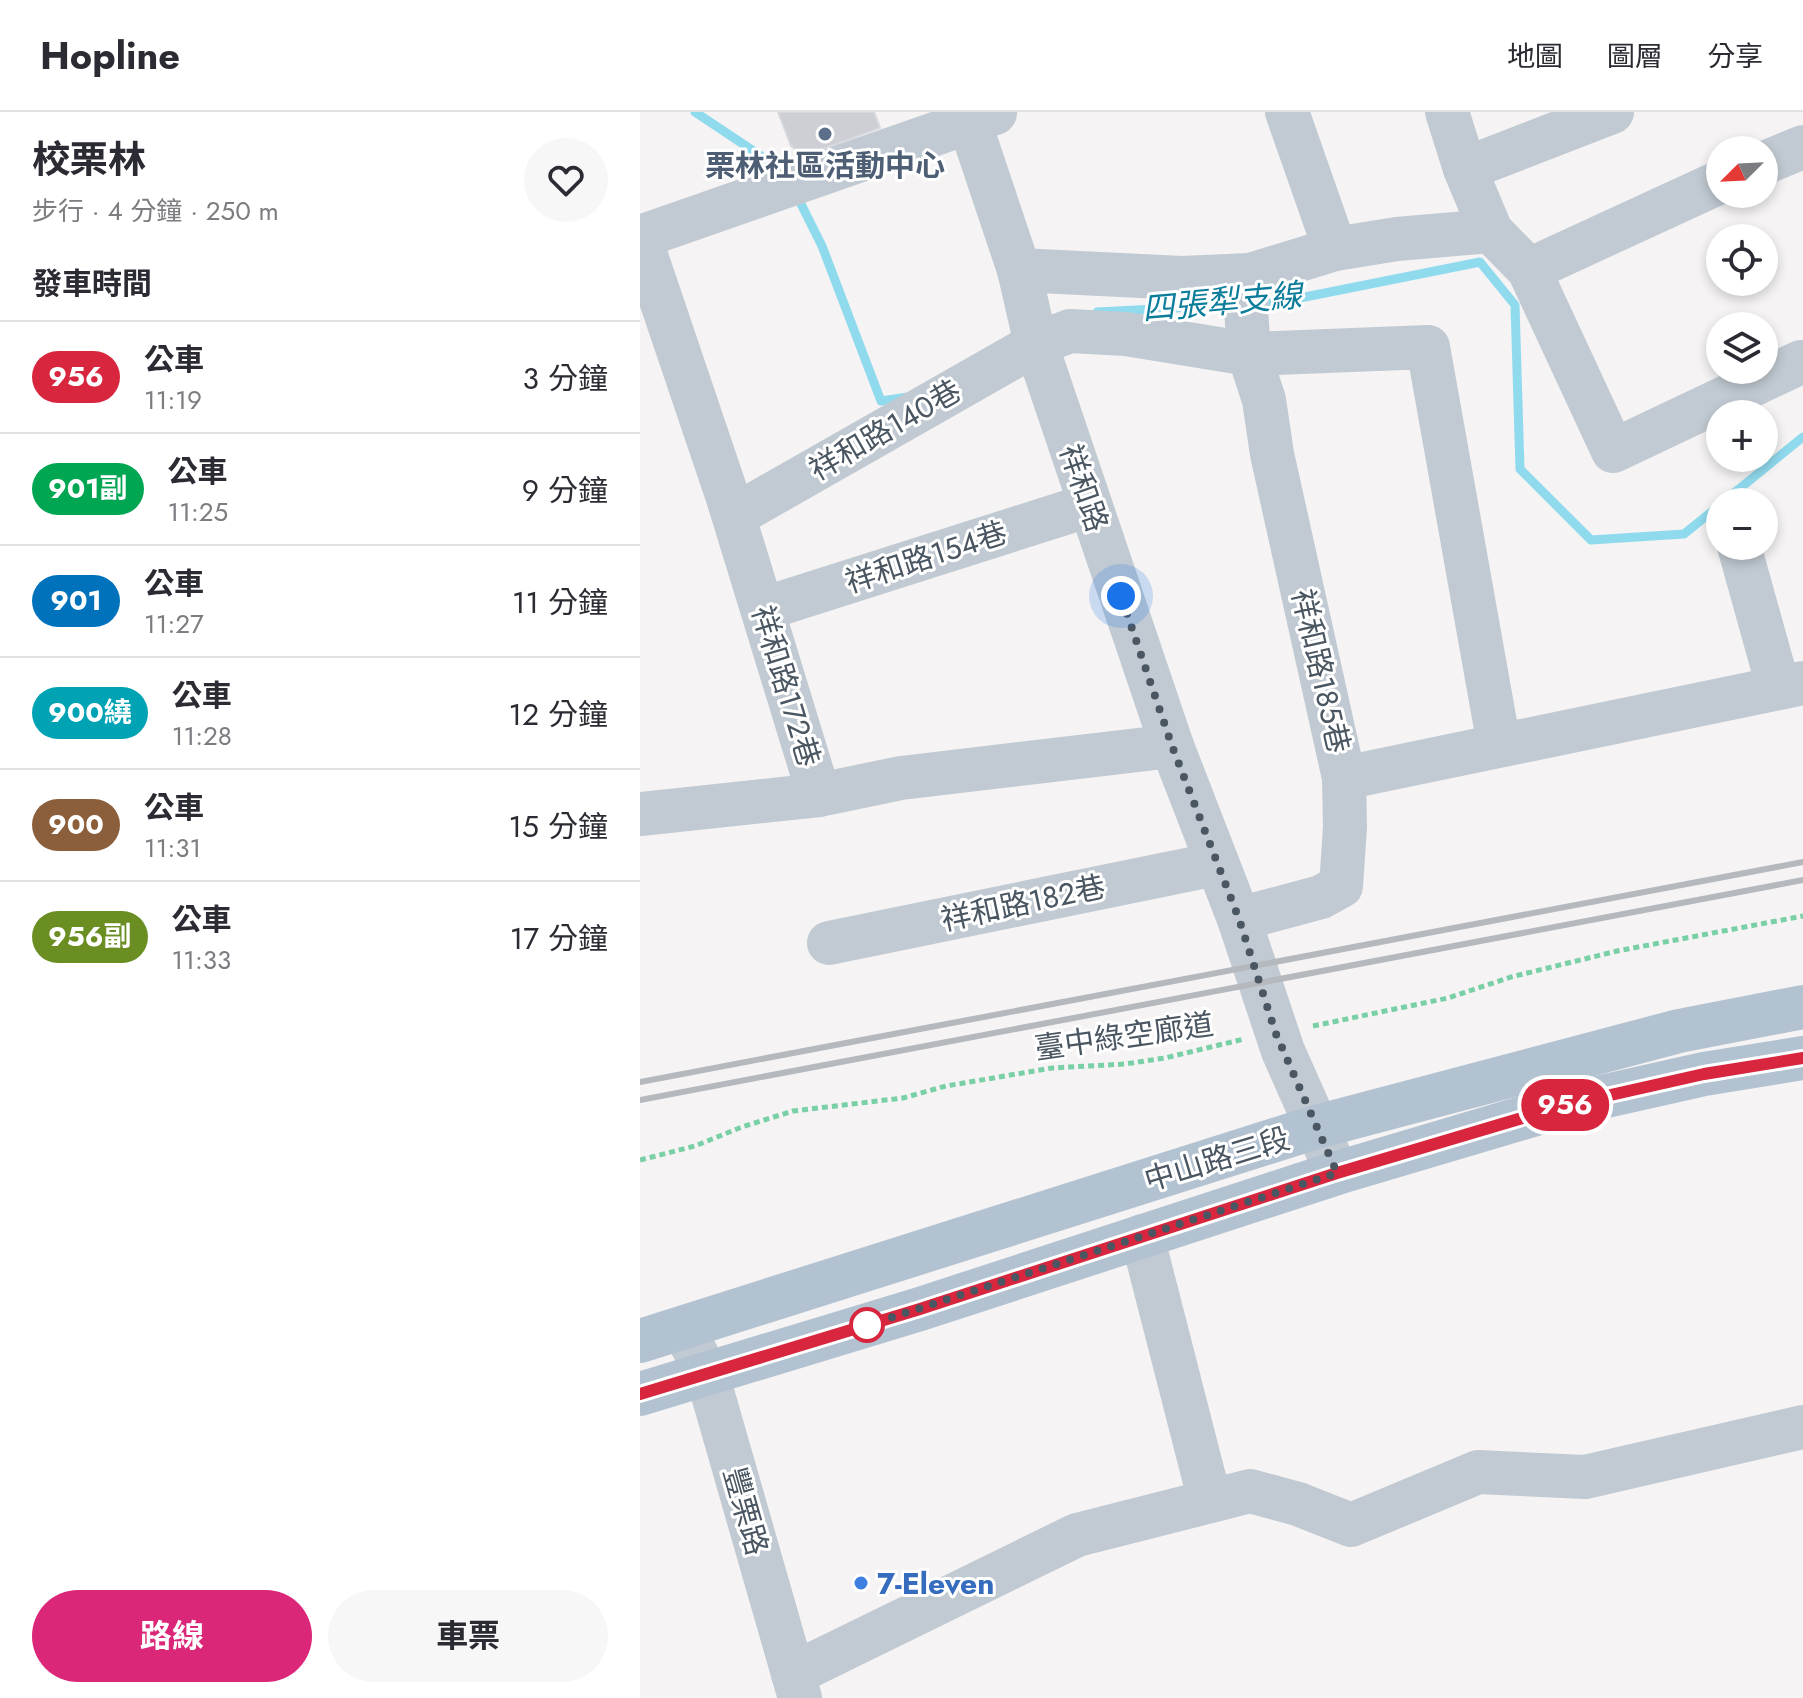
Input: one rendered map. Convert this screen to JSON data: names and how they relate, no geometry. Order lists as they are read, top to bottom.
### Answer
{
  "streets": {
    "main road": ["中山路三段"],
    "street": [
      "祥和路140巷",
      "祥和路",
      "祥和路154巷",
      "祥和路185巷",
      "祥和路172巷",
      "祥和路182巷",
      "豐栗路"
    ],
    "path": ["臺中綠空廊道"]
  },
  "crossings": [
    ["祥和路140巷", "祥和路"],
    ["祥和路140巷", "祥和路185巷"],
    ["祥和路140巷", "祥和路172巷"],
    ["祥和路", "祥和路154巷"],
    ["祥和路", "祥和路185巷"],
    ["祥和路", "祥和路172巷"],
    ["祥和路", "祥和路182巷"],
    ["祥和路", "臺中綠空廊道"],
    ["祥和路", "中山路三段"],
    ["祥和路154巷", "祥和路172巷"],
    ["中山路三段", "豐栗路"]
  ],
  "water": ["四張犁支線"],
  "places": ["栗林社區活動中心", "7-Eleven"],
  "lines": ["bus line 956"],
  "north": "bottom left",
  "page": {
    "header": "Hopline",
    "nav": ["地圖", "圖層", "分享"],
    "heading": [
      ["校栗林", "步行 · 4 分鐘 · 250 m"],
      "發車時間"
    ],
    "on_map": "956",
    "map_buttons": ["+", "−"],
    "list": [
      {
        "mark": "956",
        "name": "公車",
        "note": "11:19",
        "value": "3 分鐘"
      },
      {
        "mark": "901副",
        "name": "公車",
        "note": "11:25",
        "value": "9 分鐘"
      },
      {
        "mark": "901",
        "name": "公車",
        "note": "11:27",
        "value": "11 分鐘"
      },
      {
        "mark": "900繞",
        "name": "公車",
        "note": "11:28",
        "value": "12 分鐘"
      },
      {
        "mark": "900",
        "name": "公車",
        "note": "11:31",
        "value": "15 分鐘"
      },
      {
        "mark": "956副",
        "name": "公車",
        "note": "11:33",
        "value": "17 分鐘"
      }
    ],
    "buttons": ["路線", "車票"]
  }
}
